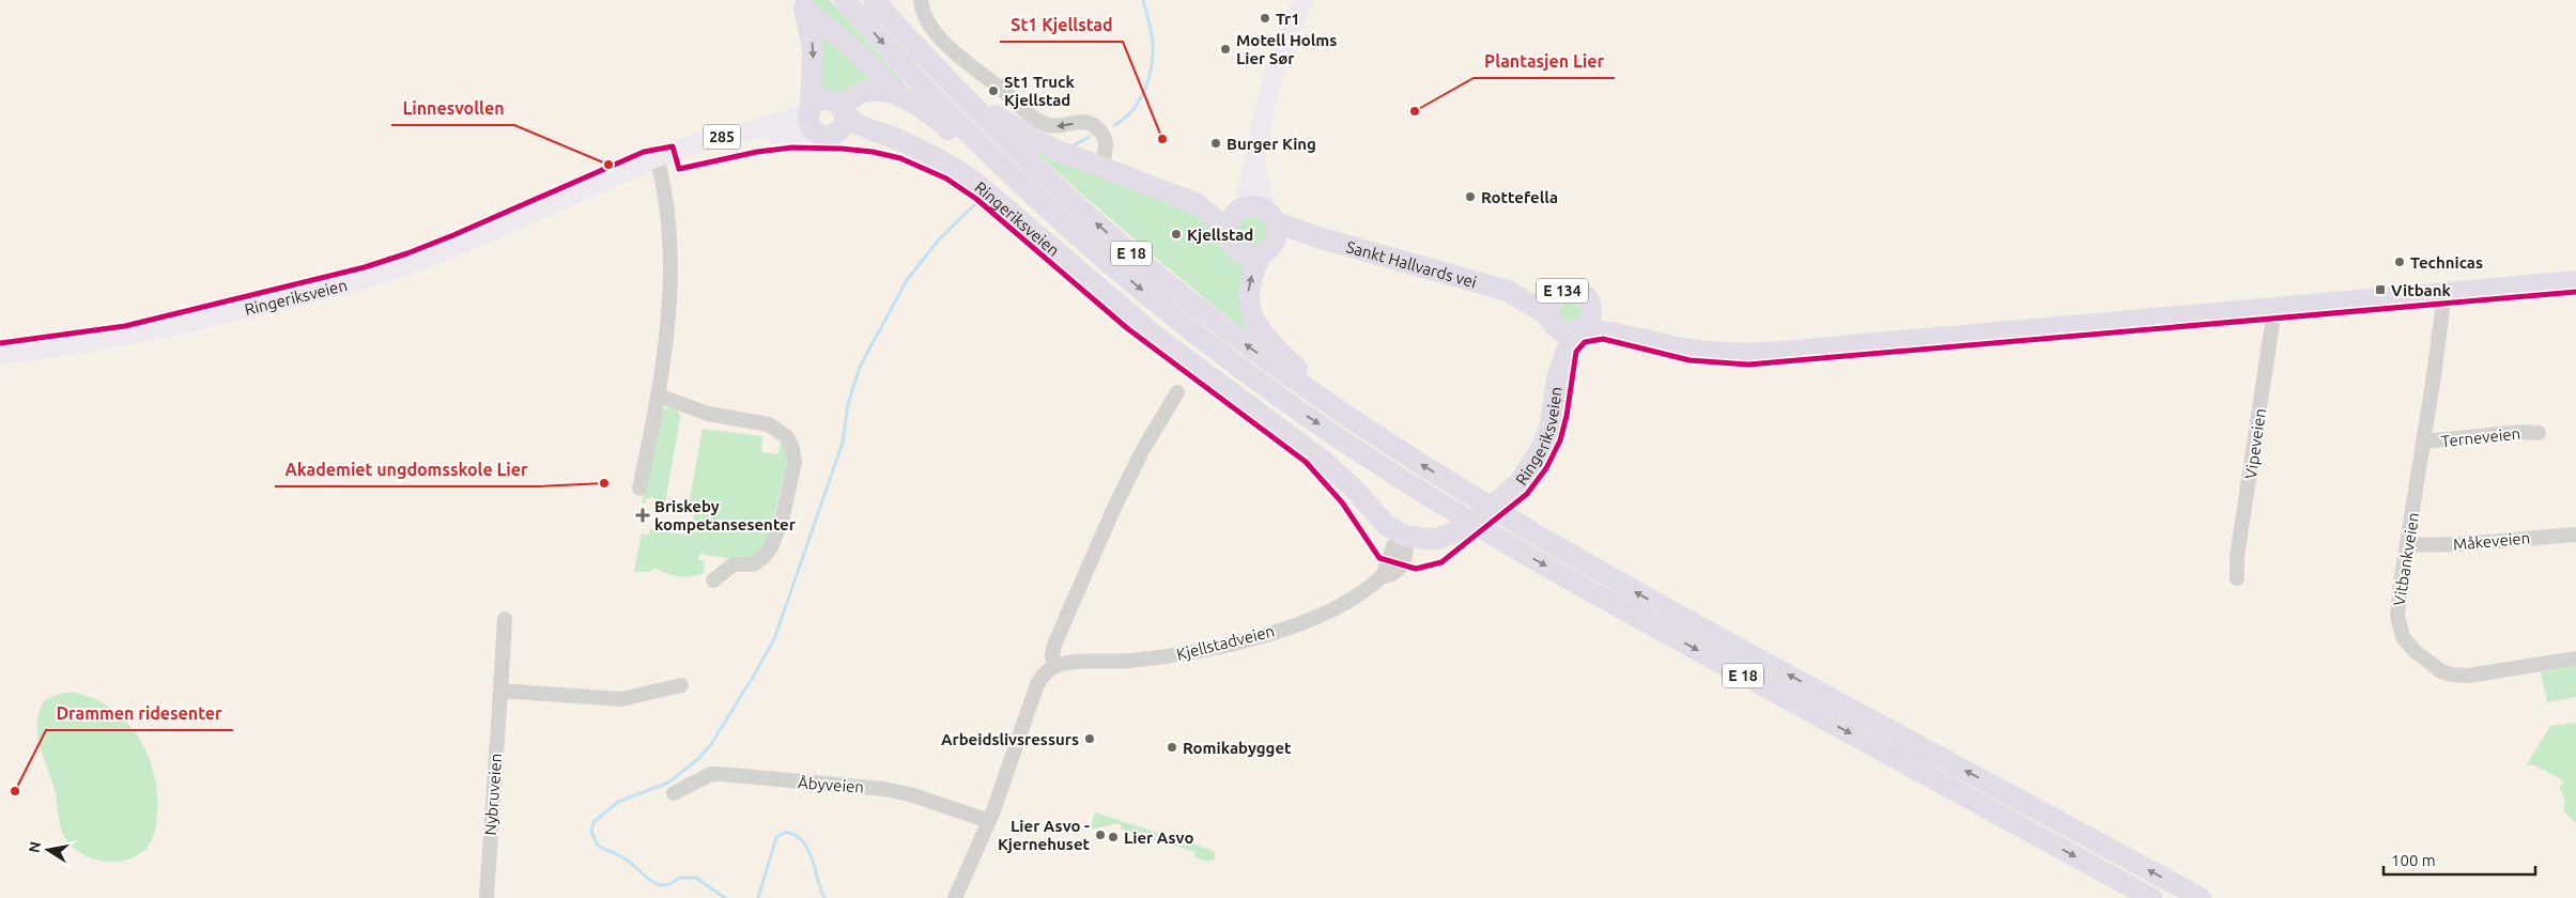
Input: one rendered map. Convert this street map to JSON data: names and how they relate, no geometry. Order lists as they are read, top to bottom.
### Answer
{
  "streets": {
    "highway": [
      "Ringeriksveien",
      "E 18",
      "Sankt Hallvards vei",
      "E 134"
    ],
    "main road": ["285"],
    "street": [
      "Terneveien",
      "Vipeveien",
      "Måkeveien",
      "Vitbankveien",
      "Kjellstadveien",
      "Åbyveien",
      "Nybruveien"
    ]
  },
  "crossings": [
    ["Ringeriksveien", "E 18"],
    ["Ringeriksveien", "Sankt Hallvards vei"],
    ["Ringeriksveien", "E 134"],
    ["Ringeriksveien", "Kjellstadveien"],
    ["E 18", "Sankt Hallvards vei"],
    ["E 18", "E 134"],
    ["Sankt Hallvards vei", "E 134"],
    ["E 134", "Vipeveien"],
    ["E 134", "Vitbankveien"],
    ["Terneveien", "Vitbankveien"],
    ["Måkeveien", "Vitbankveien"]
  ],
  "places": {
    "other": [
      "Tr1",
      "Motell Holms Lier Sør",
      "St1 Truck Kjellstad",
      "Plantasjen Lier",
      "St1 Kjellstad",
      "Burger King",
      "Linnesvollen",
      "Rottefella",
      "Kjellstad",
      "Technicas",
      "Akademiet ungdomsskole Lier",
      "Arbeidslivsressurs",
      "Romikabygget",
      "Drammen ridesenter",
      "Lier Asvo - Kjernehuset",
      "Lier Asvo"
    ],
    "transit": ["Vitbank"],
    "health": ["Briskeby kompetansesenter"]
  },
  "scale_bar": "100 m",
  "north": "left"
}
